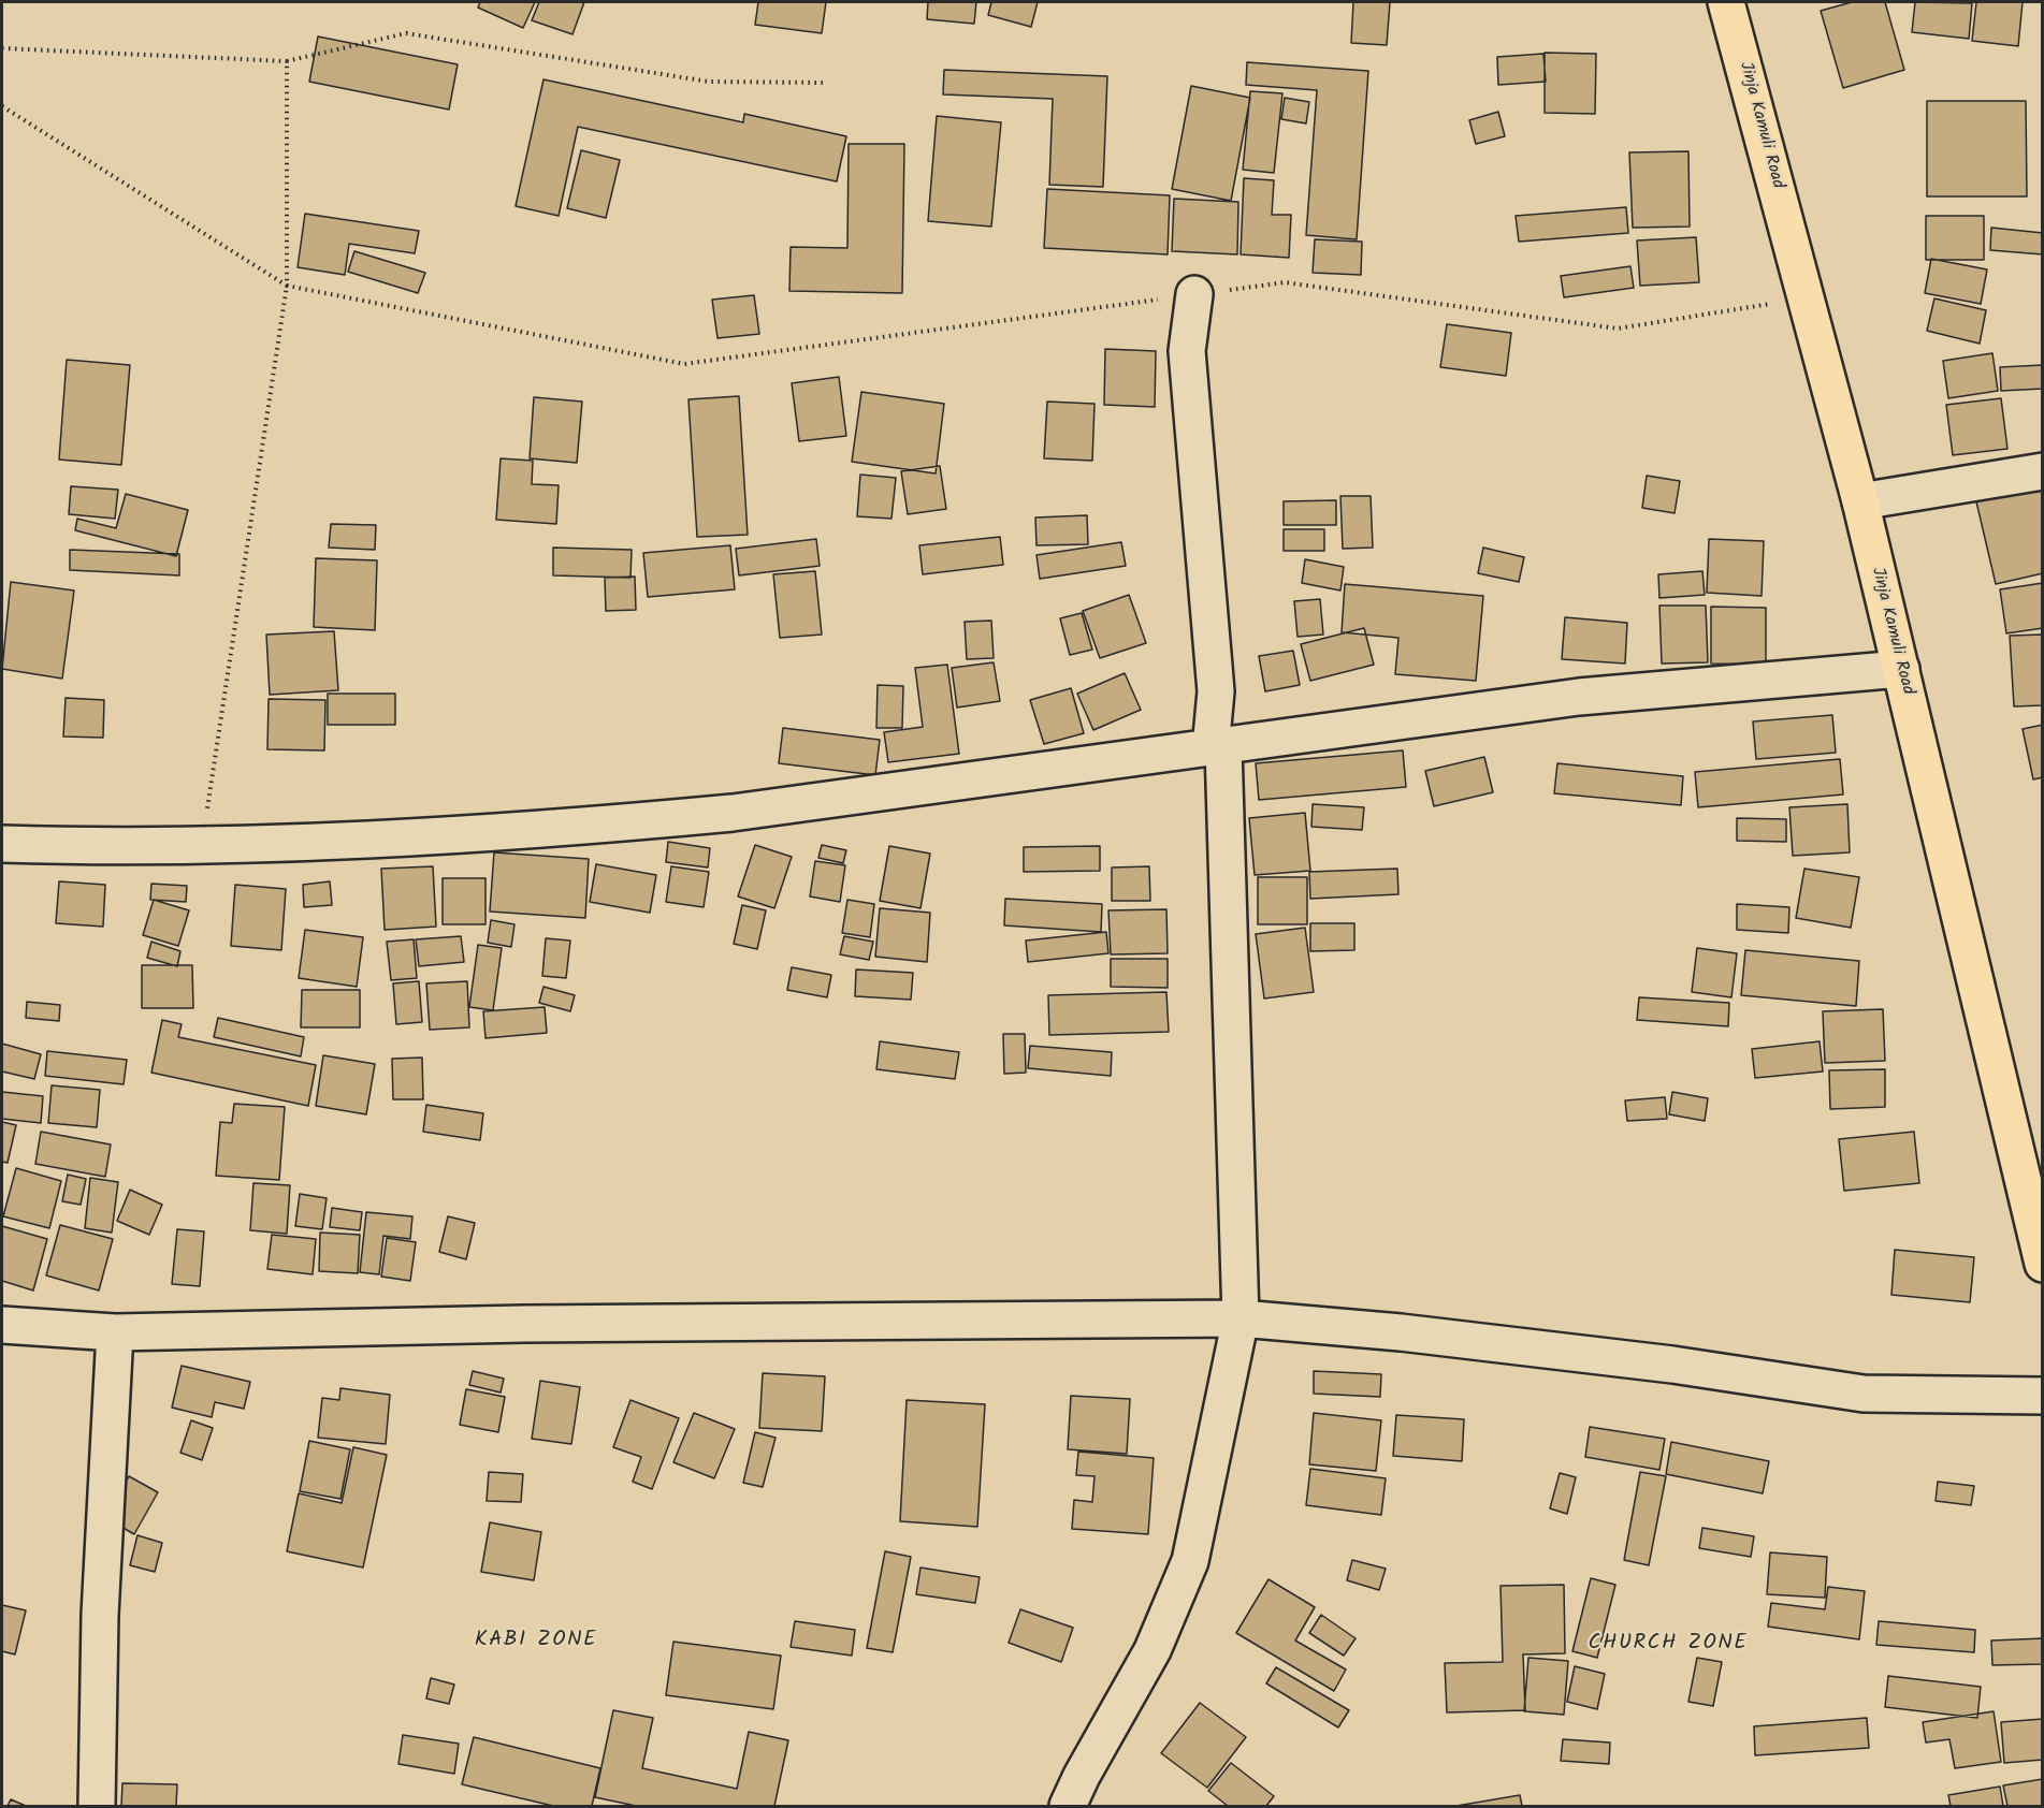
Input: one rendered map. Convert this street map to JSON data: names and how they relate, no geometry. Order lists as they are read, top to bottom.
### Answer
{
  "streets": {
    "main road": ["Jinja Kamuli Road"]
  },
  "districts": ["KABI ZONE", "CHURCH ZONE"]
}
